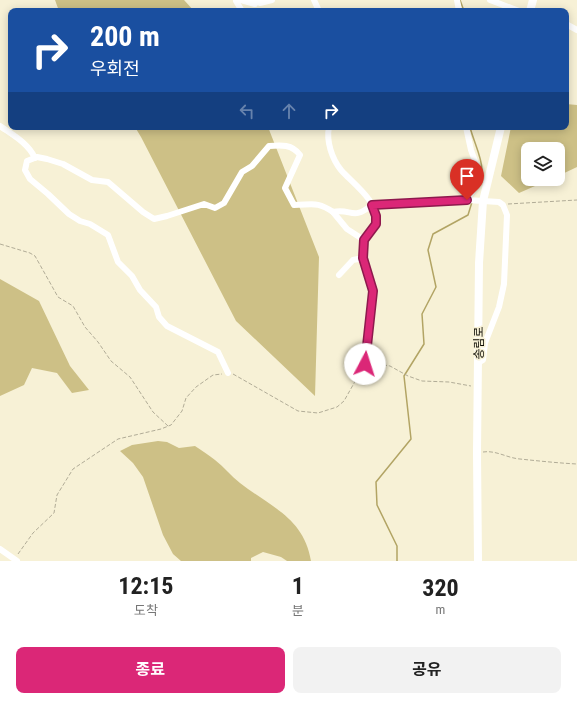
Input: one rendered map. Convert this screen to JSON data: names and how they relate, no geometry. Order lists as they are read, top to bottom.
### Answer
{
  "streets": {
    "main road": ["송림로"]
  },
  "page": {
    "turn": ["200 m", "우회전"],
    "eta": [
      "12:15",
      "도착",
      "1",
      "분",
      "320",
      "m"
    ],
    "buttons": ["종료", "공유"]
  }
}
